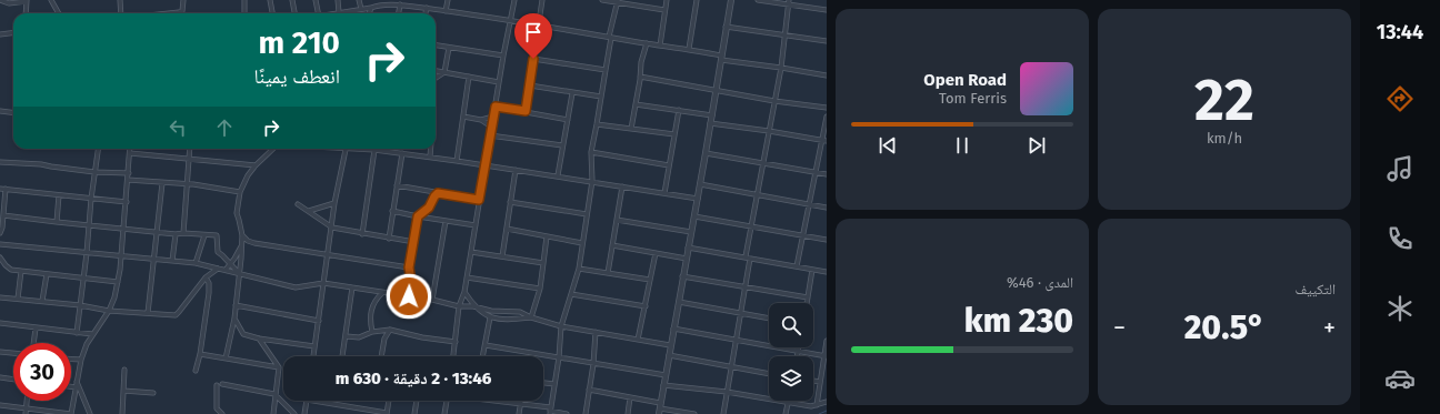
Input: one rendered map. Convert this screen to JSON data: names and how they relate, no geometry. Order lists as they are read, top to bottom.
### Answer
{
  "page": {
    "tabs": "13:44",
    "tile": [
      ["22", "km/h"],
      "التكييف",
      ["المدى · 46%", "230 km"]
    ],
    "turn": ["210 m", "انعطف يمينًا"],
    "song": ["Open Road", "Tom Ferris"],
    "heat": ["−", "20.5°", "+"],
    "limit": "30",
    "trip": "13:46 · 2 دقيقة · 630 m"
  }
}
